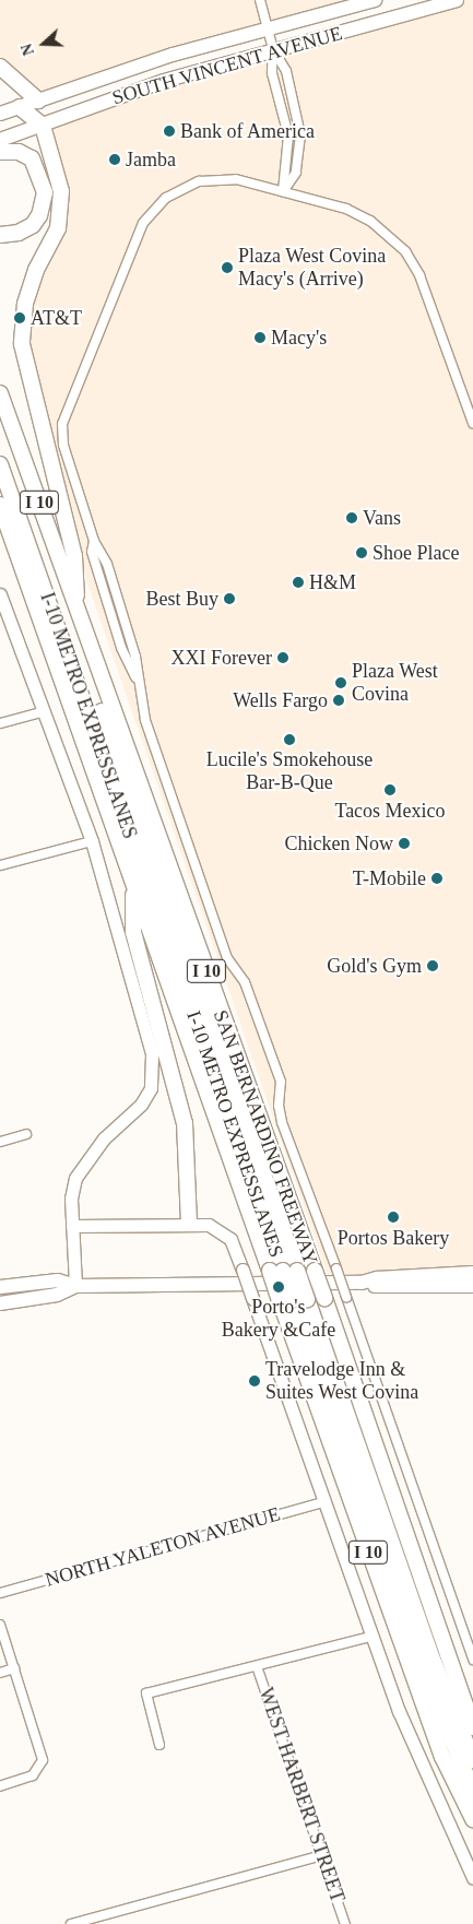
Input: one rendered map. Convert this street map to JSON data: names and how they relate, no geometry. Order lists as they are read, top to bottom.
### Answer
{
  "streets": {
    "highway": ["I 10", "I-10 METRO EXPRESSLANES", "SAN BERNARDINO FREEWAY"],
    "main road": ["SOUTH VINCENT AVENUE"],
    "street": ["NORTH YALETON AVENUE", "WEST HARBERT STREET"]
  },
  "crossings": [
    ["I-10 METRO EXPRESSLANES", "SAN BERNARDINO FREEWAY"]
  ],
  "places": [
    "Bank of America",
    "Jamba",
    "Plaza West Covina Macy's (Arrive)",
    "AT&T",
    "Macy's",
    "Vans",
    "Shoe Place",
    "H&M",
    "Best Buy",
    "XXI Forever",
    "Plaza West Covina",
    "Wells Fargo",
    "Lucile's Smokehouse Bar-B-Que",
    "Tacos Mexico",
    "Chicken Now",
    "T-Mobile",
    "Gold's Gym",
    "Portos Bakery",
    "Porto's Bakery &Cafe",
    "Travelodge Inn & Suites West Covina"
  ],
  "north": "left"
}
